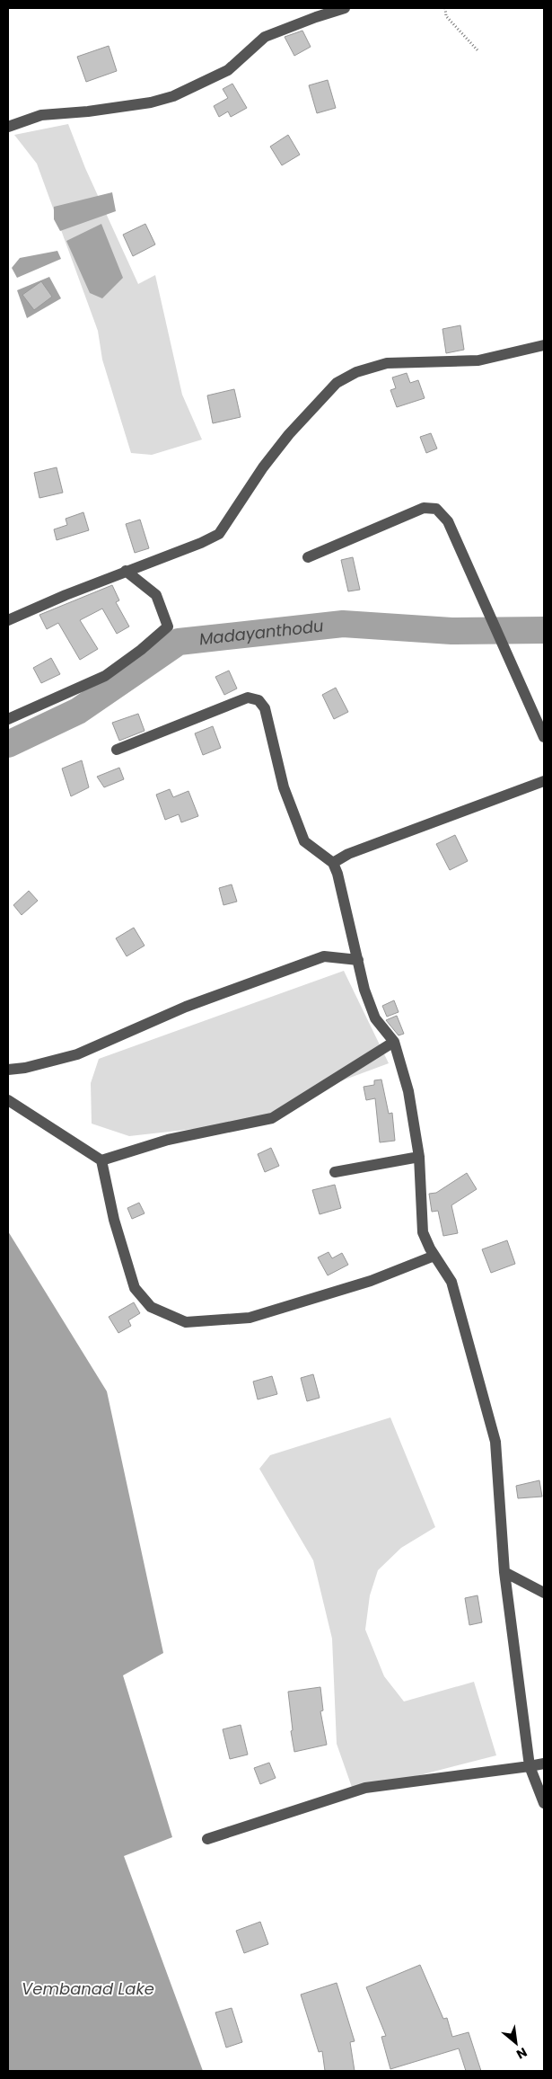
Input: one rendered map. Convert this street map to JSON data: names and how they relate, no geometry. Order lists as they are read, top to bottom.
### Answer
{
  "water": ["Madayanthodu", "Vembanad Lake"],
  "north": "bottom right"
}
